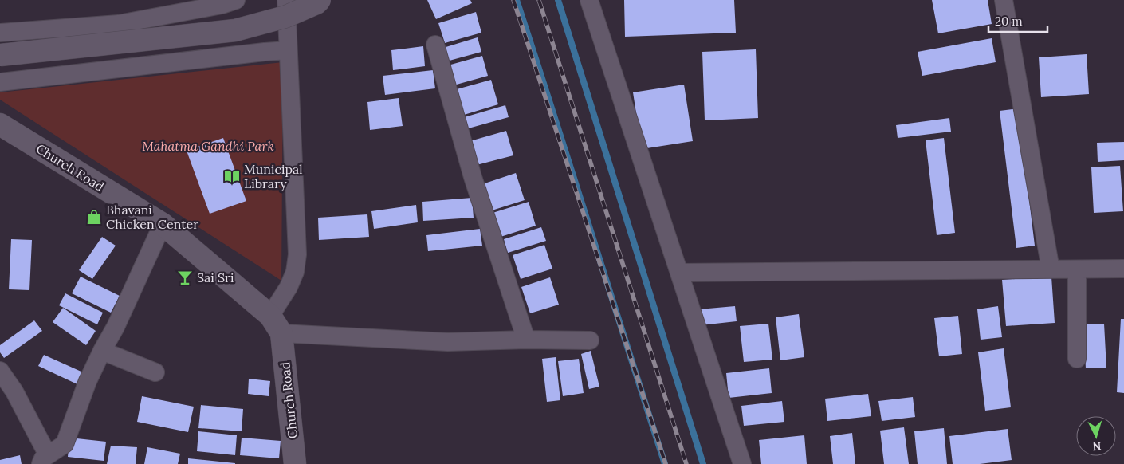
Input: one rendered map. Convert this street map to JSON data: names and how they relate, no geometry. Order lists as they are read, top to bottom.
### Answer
{
  "streets": {
    "street": ["Church Road"]
  },
  "parks": ["Mahatma Gandhi Park"],
  "places": {
    "library": ["Municipal Library"],
    "shop": ["Bhavani Chicken Center"],
    "bar": ["Sai Sri"]
  },
  "scale_bar": "20 m",
  "north": "bottom"
}
